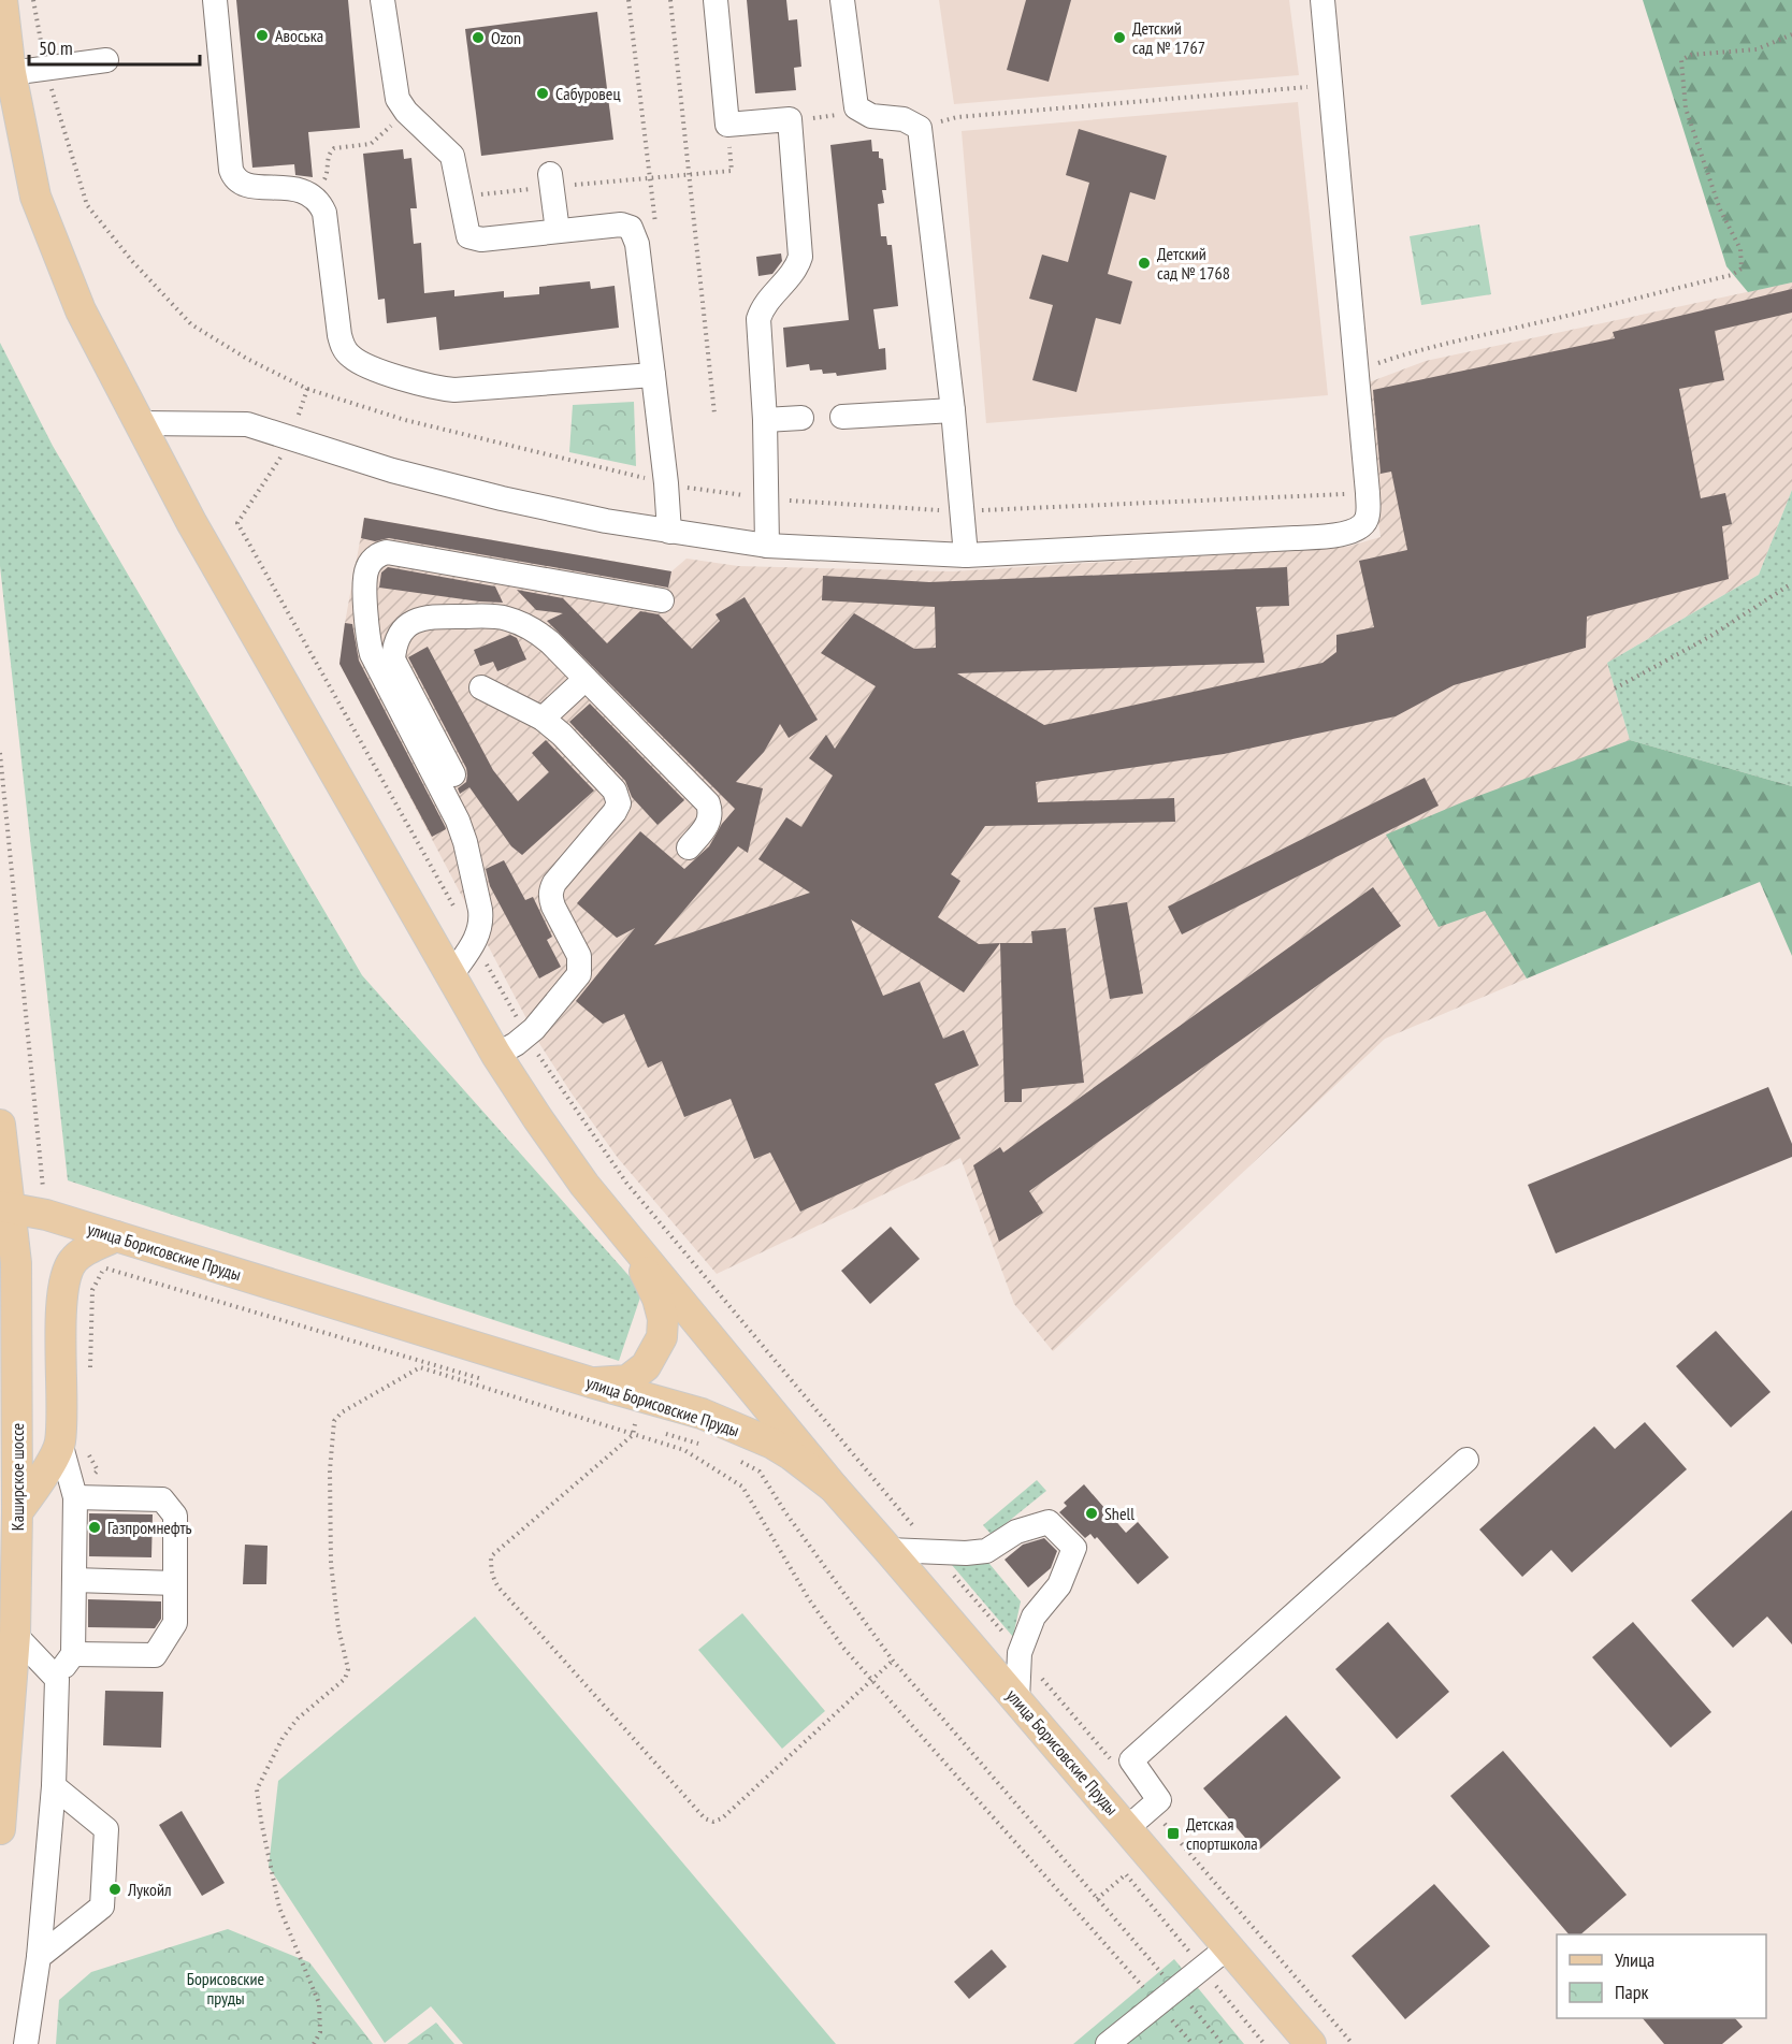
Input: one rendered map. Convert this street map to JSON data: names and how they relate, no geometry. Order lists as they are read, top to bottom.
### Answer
{
  "streets": {
    "main road": ["улица Борисовские Пруды", "Каширское шоссе"]
  },
  "crossings": [
    ["улица Борисовские Пруды", "Каширское шоссе"]
  ],
  "parks": ["Борисовские пруды"],
  "places": {
    "other": [
      "Авоська",
      "Ozon",
      "Детский сад № 1767",
      "Сабуровец",
      "Детский сад № 1768",
      "Shell",
      "Газпромнефть",
      "Лукойл"
    ],
    "transit": ["Детская спортшкола"]
  },
  "legend": ["Улица", "Парк"],
  "scale_bar": "50 m"
}
